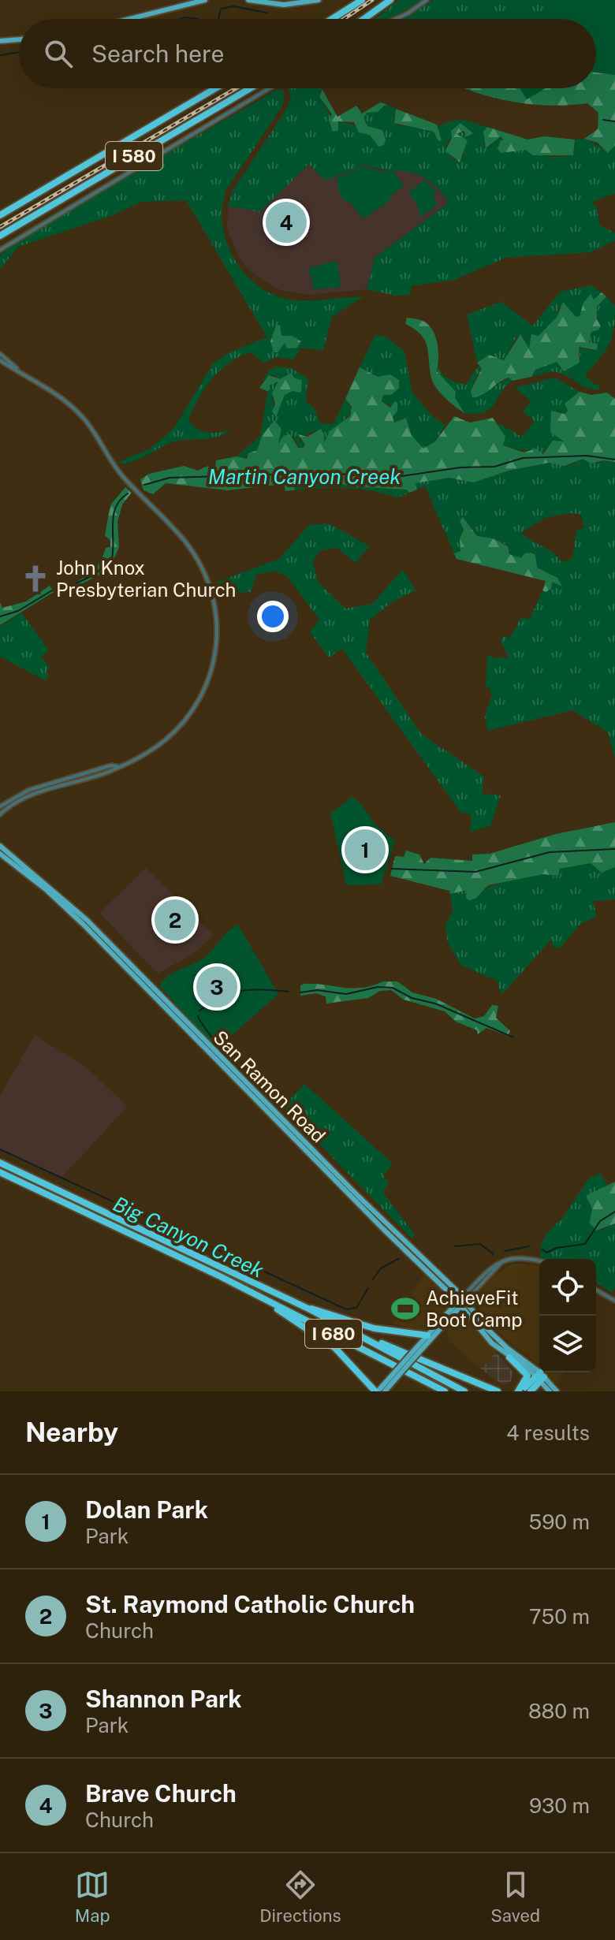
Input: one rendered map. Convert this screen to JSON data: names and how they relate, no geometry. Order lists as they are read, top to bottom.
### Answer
{
  "streets": {
    "highway": ["I 580", "I 680"],
    "main road": ["San Ramon Road"]
  },
  "water": ["Martin Canyon Creek", "Big Canyon Creek"],
  "places": {
    "church": ["John Knox Presbyterian Church"],
    "sports": ["AchieveFit Boot Camp"]
  },
  "page": {
    "search": "Search here",
    "pins": [
      "4",
      "1",
      "2",
      "3"
    ],
    "heading": ["Nearby", "4 results"],
    "list": [
      {
        "mark": "1",
        "name": "Dolan Park",
        "note": "Park",
        "value": "590 m"
      },
      {
        "mark": "2",
        "name": "St. Raymond Catholic Church",
        "note": "Church",
        "value": "750 m"
      },
      {
        "mark": "3",
        "name": "Shannon Park",
        "note": "Park",
        "value": "880 m"
      },
      {
        "mark": "4",
        "name": "Brave Church",
        "note": "Church",
        "value": "930 m"
      }
    ],
    "nav": ["Map", "Directions", "Saved"]
  }
}
